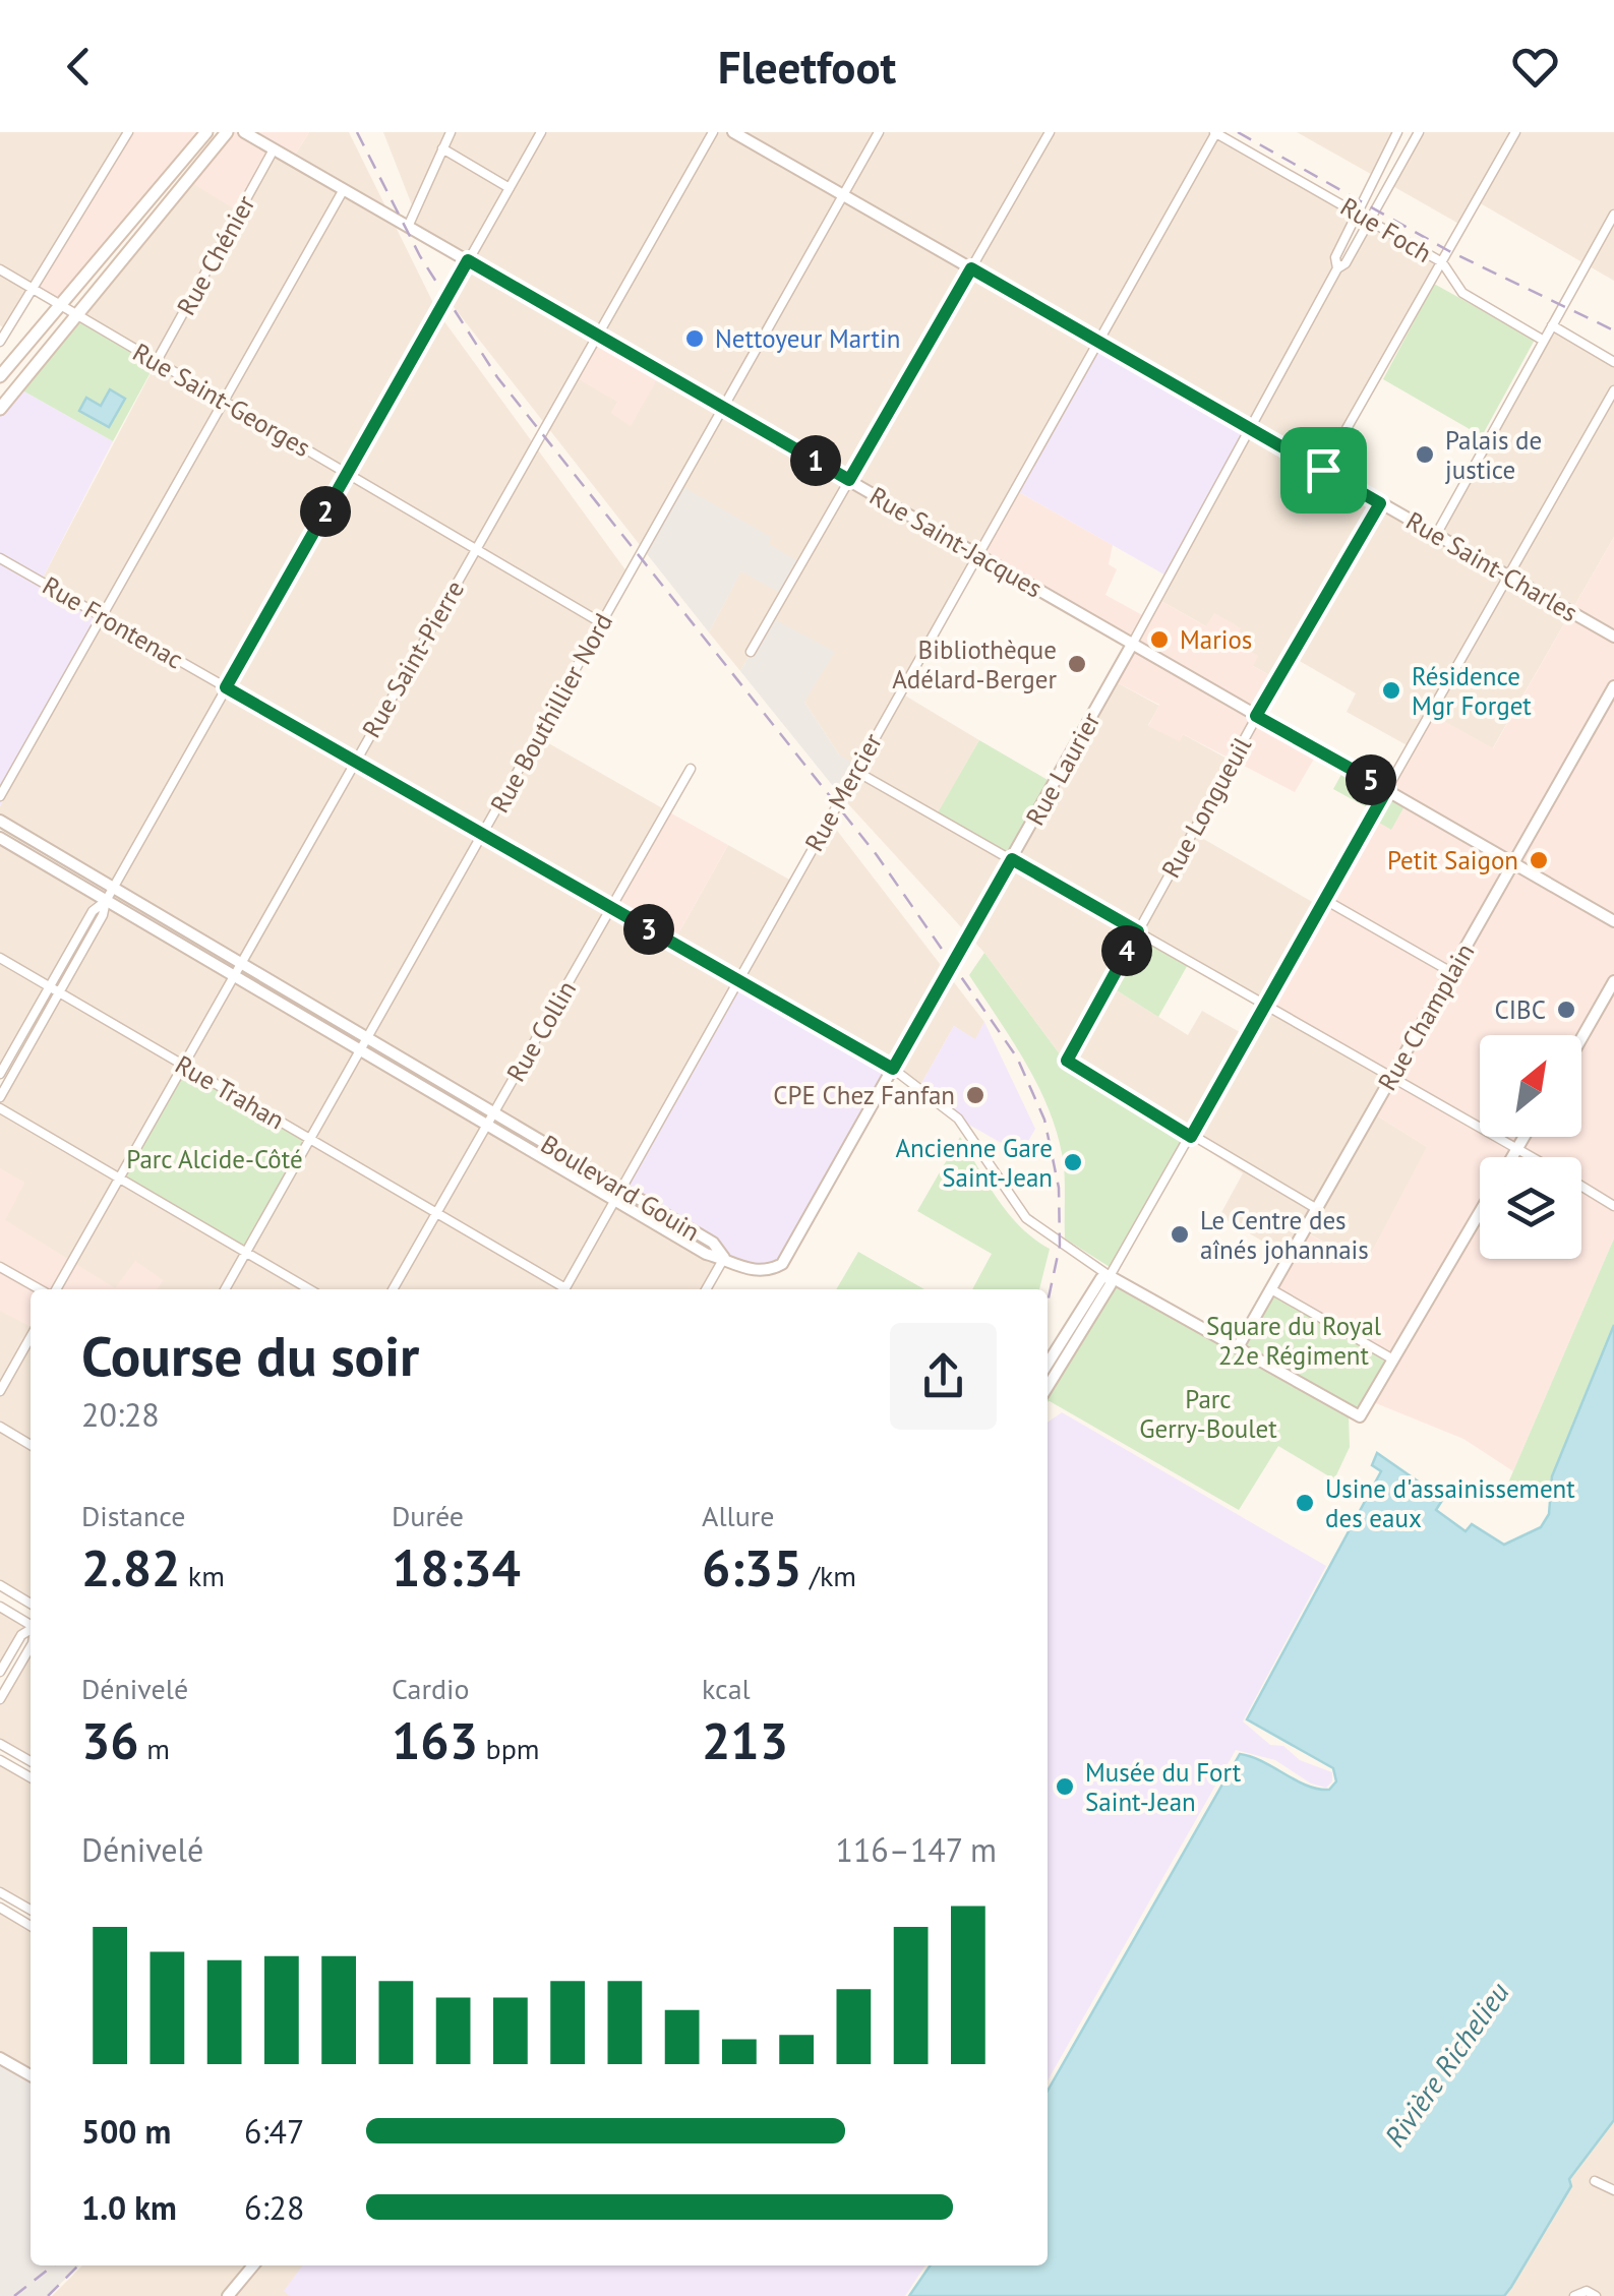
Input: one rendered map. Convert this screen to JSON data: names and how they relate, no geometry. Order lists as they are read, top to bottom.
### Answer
{
  "streets": {
    "street": [
      "Rue Foch",
      "Rue Chénier",
      "Rue Saint-Georges",
      "Rue Saint-Jacques",
      "Rue Saint-Charles",
      "Rue Frontenac",
      "Rue Saint-Pierre",
      "Rue Bouthillier Nord",
      "Rue Laurier",
      "Rue Mercier",
      "Rue Longueuil",
      "Rue Champlain",
      "Rue Collin",
      "Rue Trahan",
      "Boulevard Gouin"
    ]
  },
  "crossings": [
    ["Rue Foch", "Rue Laurier"],
    ["Rue Foch", "Rue Mercier"],
    ["Rue Chénier", "Rue Saint-Georges"],
    ["Rue Chénier", "Rue Saint-Jacques"],
    ["Rue Saint-Georges", "Rue Saint-Pierre"],
    ["Rue Saint-Georges", "Rue Bouthillier Nord"],
    ["Rue Saint-Jacques", "Rue Saint-Pierre"],
    ["Rue Saint-Jacques", "Rue Bouthillier Nord"],
    ["Rue Saint-Jacques", "Rue Laurier"],
    ["Rue Saint-Jacques", "Rue Mercier"],
    ["Rue Saint-Jacques", "Rue Longueuil"],
    ["Rue Saint-Jacques", "Rue Champlain"],
    ["Rue Saint-Charles", "Rue Bouthillier Nord"],
    ["Rue Saint-Charles", "Rue Laurier"],
    ["Rue Saint-Charles", "Rue Mercier"],
    ["Rue Saint-Charles", "Rue Longueuil"],
    ["Rue Frontenac", "Rue Saint-Pierre"],
    ["Rue Frontenac", "Rue Bouthillier Nord"],
    ["Rue Frontenac", "Rue Laurier"],
    ["Rue Frontenac", "Rue Mercier"],
    ["Rue Frontenac", "Rue Champlain"],
    ["Rue Frontenac", "Rue Collin"],
    ["Rue Saint-Pierre", "Rue Trahan"],
    ["Rue Saint-Pierre", "Boulevard Gouin"],
    ["Rue Bouthillier Nord", "Rue Trahan"],
    ["Rue Bouthillier Nord", "Boulevard Gouin"],
    ["Rue Laurier", "Boulevard Gouin"],
    ["Rue Mercier", "Boulevard Gouin"],
    ["Rue Collin", "Rue Trahan"],
    ["Rue Collin", "Boulevard Gouin"]
  ],
  "water": ["Rivière Richelieu"],
  "parks": ["Parc Alcide-Côté", "Square du Royal 22e Régiment", "Parc Gerry-Boulet"],
  "places": [
    "Nettoyeur Martin",
    "Palais de justice",
    "Marios",
    "Bibliothèque Adélard-Berger",
    "Résidence Mgr Forget",
    "Petit Saigon",
    "CIBC",
    "CPE Chez Fanfan",
    "Ancienne Gare Saint-Jean",
    "Le Centre des aînés johannais",
    "Usine d'assainissement des eaux",
    "Musée du Fort Saint-Jean"
  ],
  "north": "top right",
  "page": {
    "header": "Fleetfoot",
    "pins": [
      "1",
      "2",
      "5",
      "3",
      "4"
    ],
    "heading": ["Course du soir", "20:28"],
    "stats": [
      ["Distance", "2.82 km"],
      ["Durée", "18:34"],
      ["Allure", "6:35 /km"],
      ["Dénivelé", "36 m"],
      ["Cardio", "163 bpm"],
      ["kcal", "213"]
    ],
    "chart": ["Dénivelé", "116–147 m"],
    "list": [
      {
        "name": "500 m",
        "note": "6:47"
      },
      {
        "name": "1.0 km",
        "note": "6:28"
      }
    ]
  }
}
